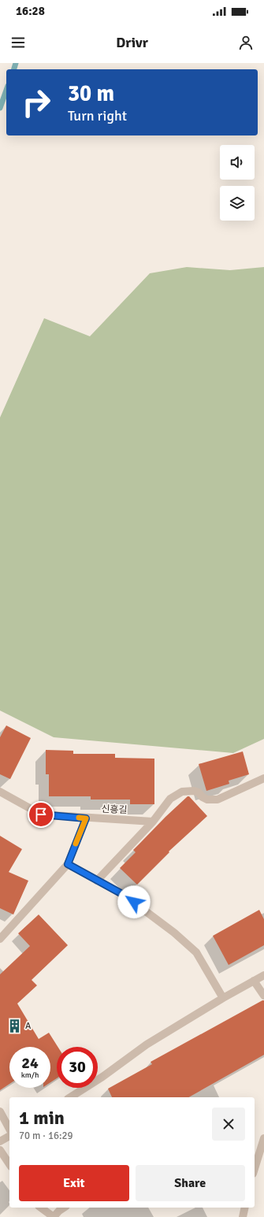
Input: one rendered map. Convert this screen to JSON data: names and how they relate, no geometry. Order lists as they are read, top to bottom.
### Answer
{
  "streets": {
    "street": ["신흥길"]
  },
  "places": {
    "building": ["A"]
  },
  "page": {
    "status": "16:28",
    "header": "Drivr",
    "turn": ["30 m", "Turn right"],
    "speed": "24 km/h",
    "limit": "30",
    "heading": ["1 min", "70 m · 16:29"],
    "buttons": ["Exit", "Share"]
  }
}
